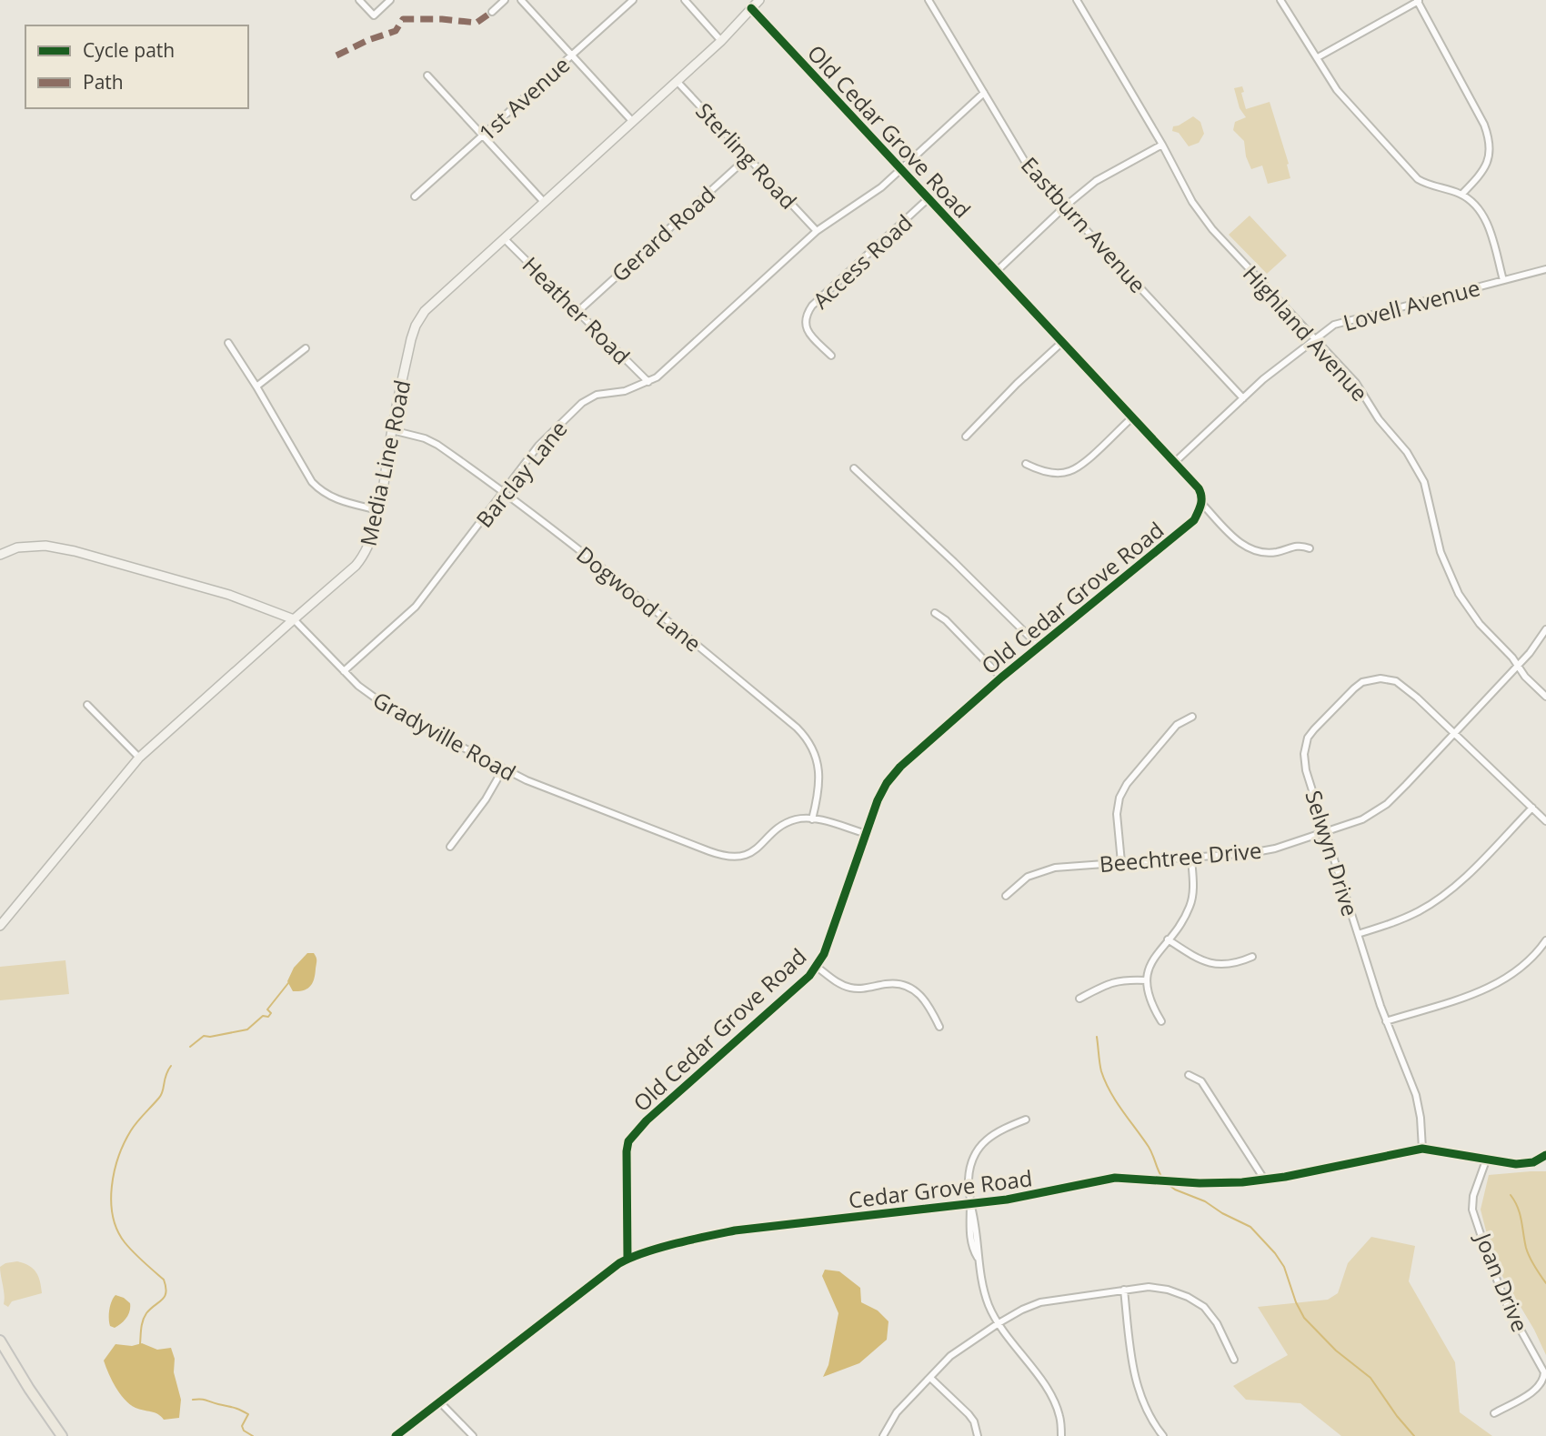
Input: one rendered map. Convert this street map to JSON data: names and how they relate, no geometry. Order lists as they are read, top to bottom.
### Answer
{
  "streets": {
    "main road": ["Media Line Road", "Gradyville Road"],
    "street": [
      "1st Avenue",
      "Old Cedar Grove Road",
      "Sterling Road",
      "Eastburn Avenue",
      "Gerard Road",
      "Access Road",
      "Lovell Avenue",
      "Heather Road",
      "Highland Avenue",
      "Barclay Lane",
      "Dogwood Lane",
      "Selwyn Drive",
      "Beechtree Drive",
      "Cedar Grove Road",
      "Joan Drive"
    ]
  },
  "crossings": [
    ["Old Cedar Grove Road", "Access Road"],
    ["Old Cedar Grove Road", "Lovell Avenue"],
    ["Old Cedar Grove Road", "Media Line Road"],
    ["Old Cedar Grove Road", "Barclay Lane"],
    ["Old Cedar Grove Road", "Gradyville Road"],
    ["Old Cedar Grove Road", "Cedar Grove Road"],
    ["Sterling Road", "Gerard Road"],
    ["Sterling Road", "Media Line Road"],
    ["Sterling Road", "Barclay Lane"],
    ["Eastburn Avenue", "Lovell Avenue"],
    ["Eastburn Avenue", "Barclay Lane"],
    ["Gerard Road", "Heather Road"],
    ["Lovell Avenue", "Highland Avenue"],
    ["Heather Road", "Media Line Road"],
    ["Heather Road", "Barclay Lane"],
    ["Highland Avenue", "Beechtree Drive"],
    ["Media Line Road", "Dogwood Lane"],
    ["Media Line Road", "Gradyville Road"],
    ["Barclay Lane", "Dogwood Lane"],
    ["Barclay Lane", "Gradyville Road"],
    ["Dogwood Lane", "Gradyville Road"],
    ["Selwyn Drive", "Beechtree Drive"],
    ["Selwyn Drive", "Cedar Grove Road"],
    ["Cedar Grove Road", "Joan Drive"]
  ],
  "legend": ["Cycle path", "Path"]
}
